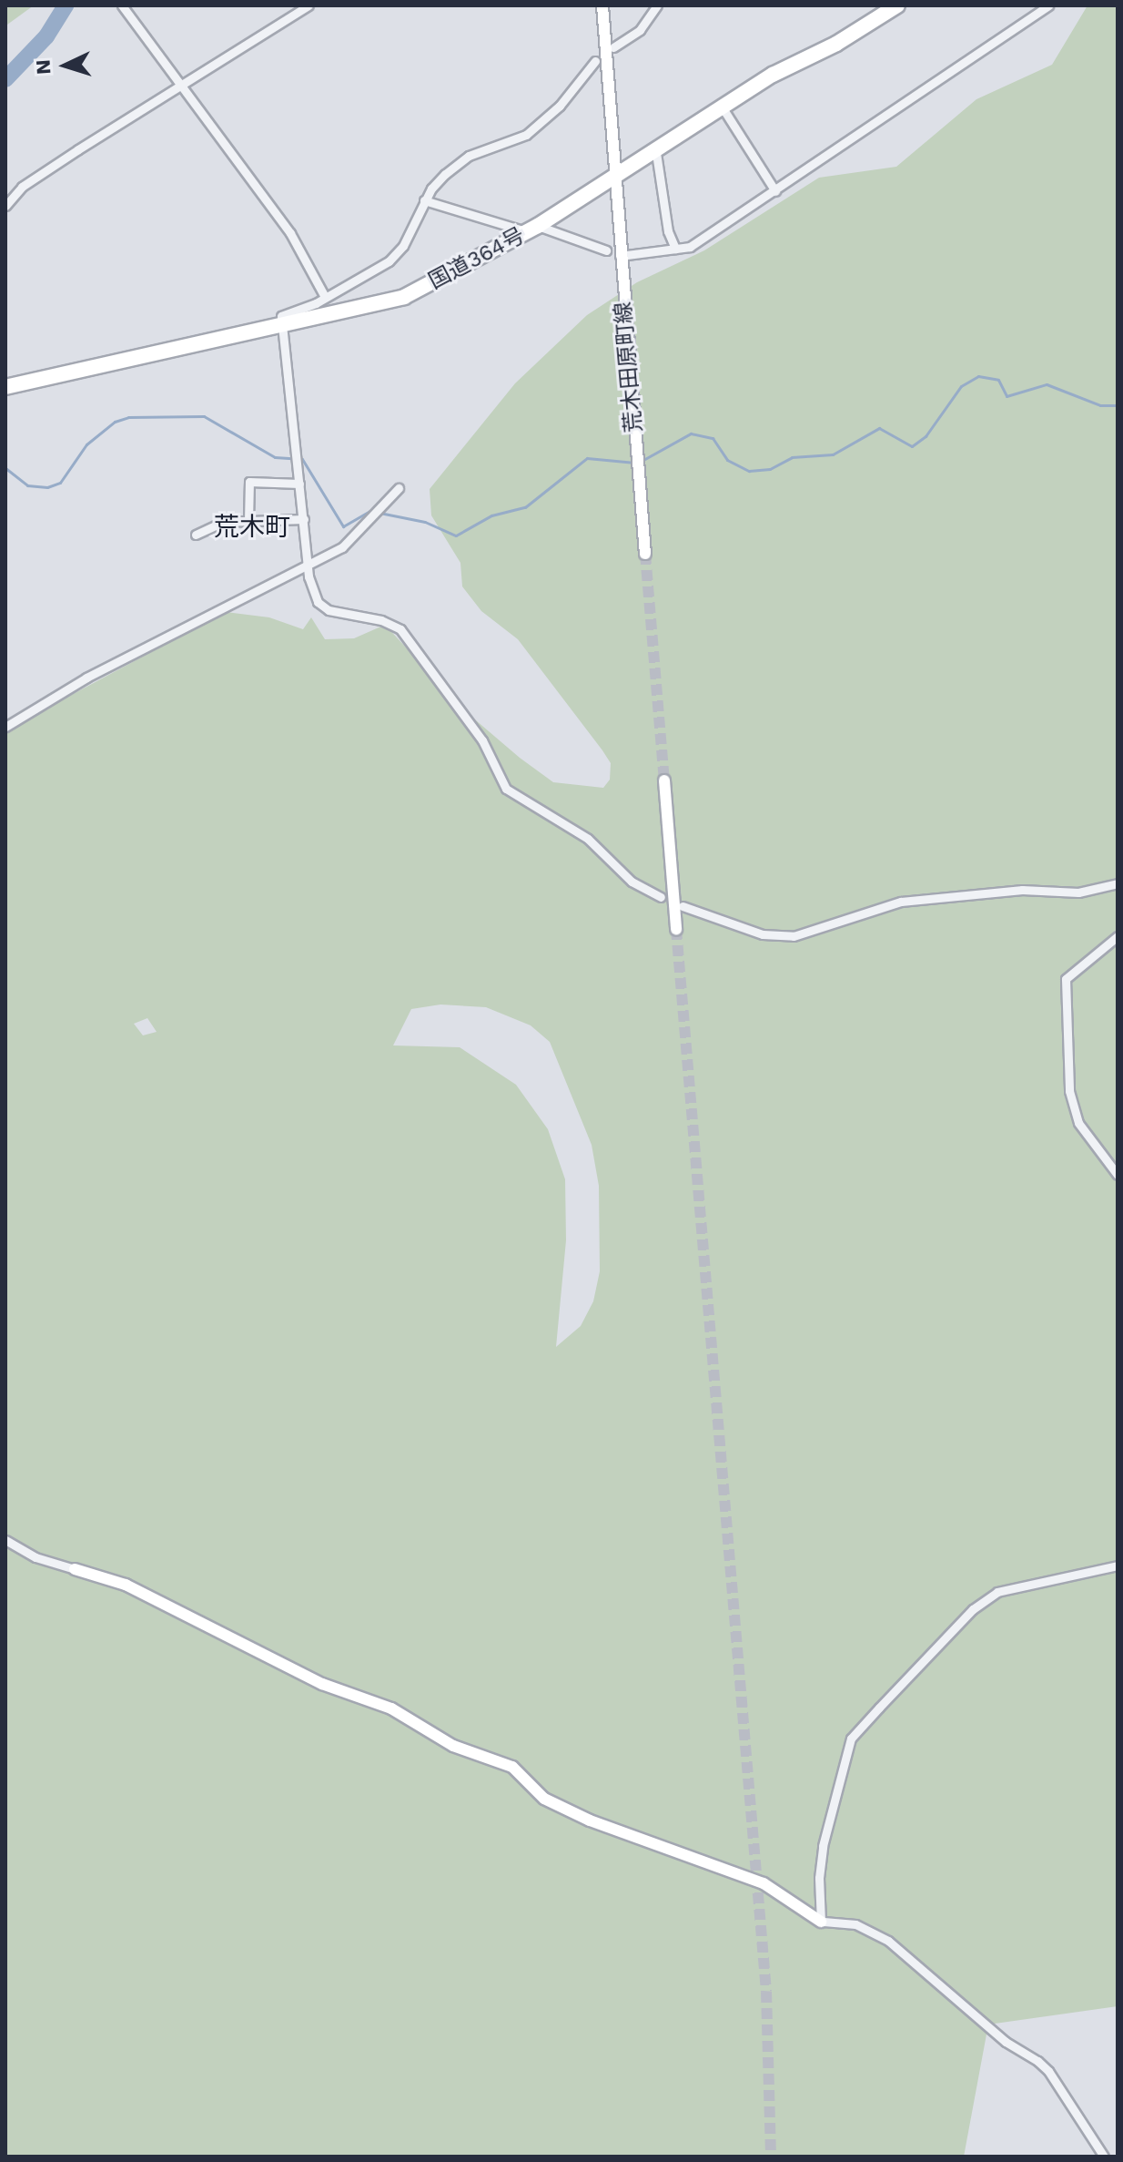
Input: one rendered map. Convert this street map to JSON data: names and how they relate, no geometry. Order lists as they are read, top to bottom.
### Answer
{
  "streets": {
    "highway": ["国道364号"],
    "street": ["荒木田原町線"]
  },
  "crossings": [
    ["国道364号", "荒木田原町線"]
  ],
  "districts": ["荒木町"],
  "north": "left"
}
